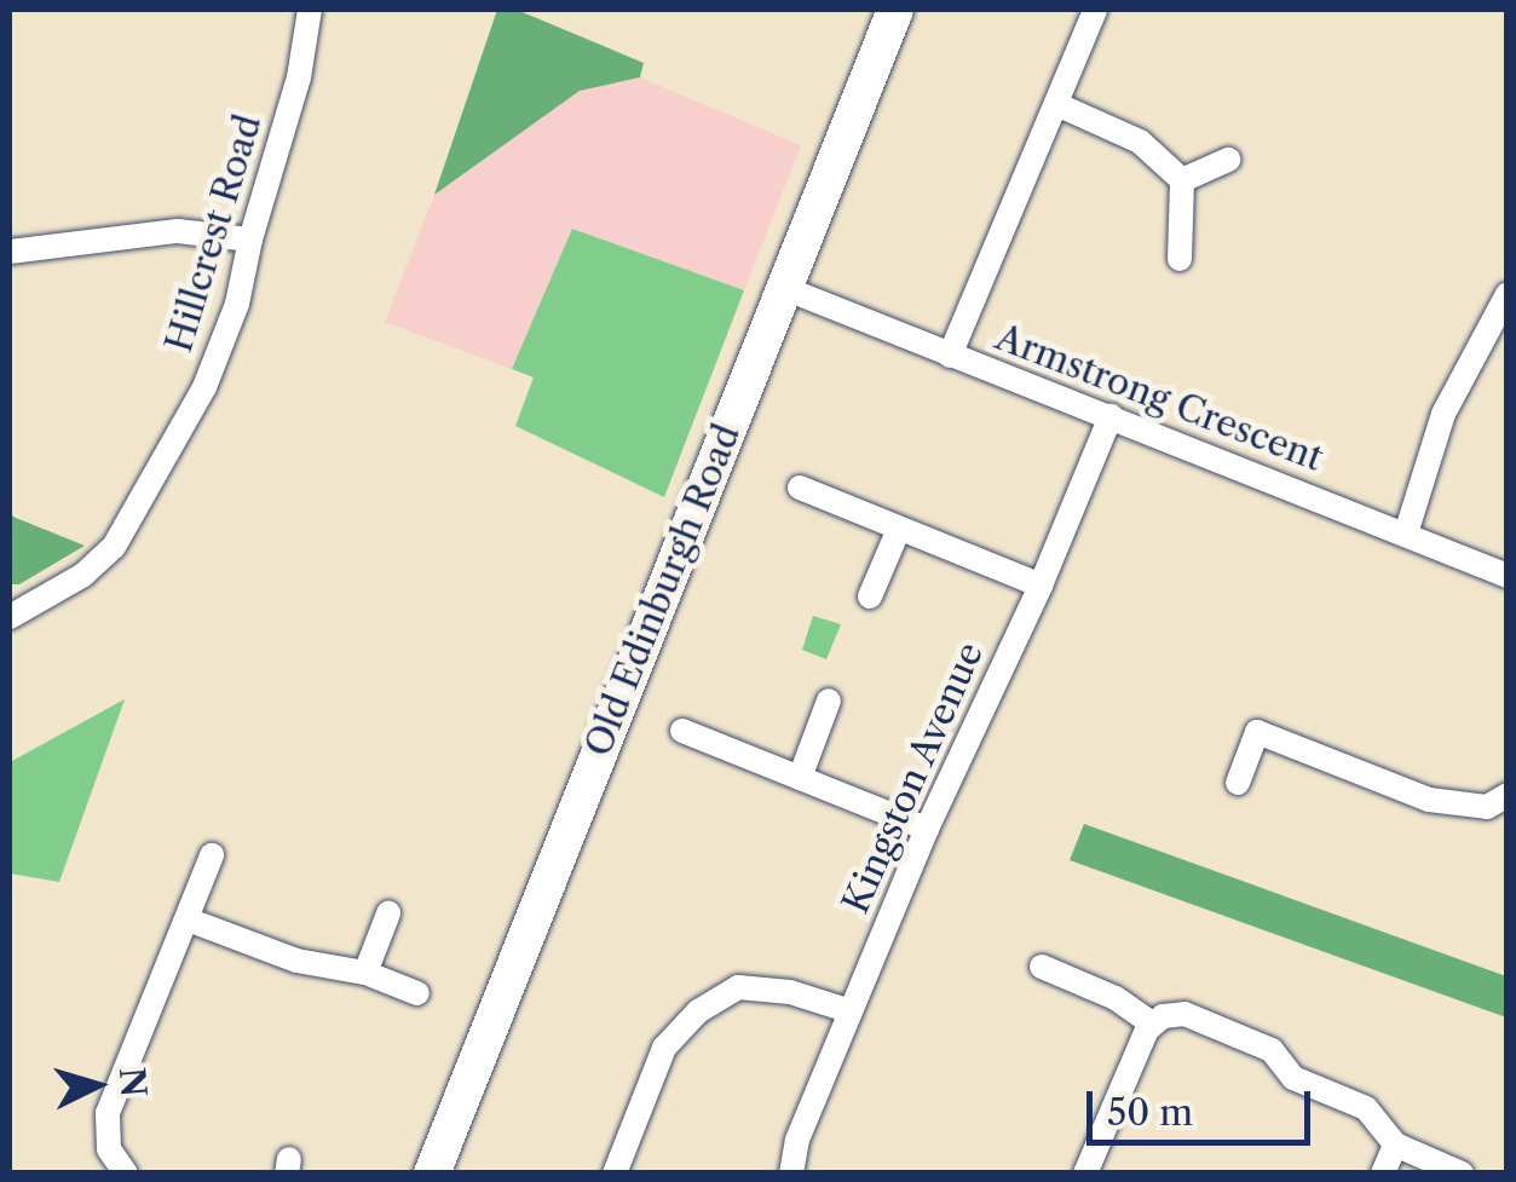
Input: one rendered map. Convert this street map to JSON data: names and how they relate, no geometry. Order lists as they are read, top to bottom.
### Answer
{
  "streets": {
    "main road": ["Old Edinburgh Road"],
    "street": ["Hillcrest Road", "Armstrong Crescent", "Kingston Avenue"]
  },
  "crossings": [
    ["Armstrong Crescent", "Old Edinburgh Road"],
    ["Armstrong Crescent", "Kingston Avenue"]
  ],
  "scale_bar": "50 m",
  "north": "right"
}
